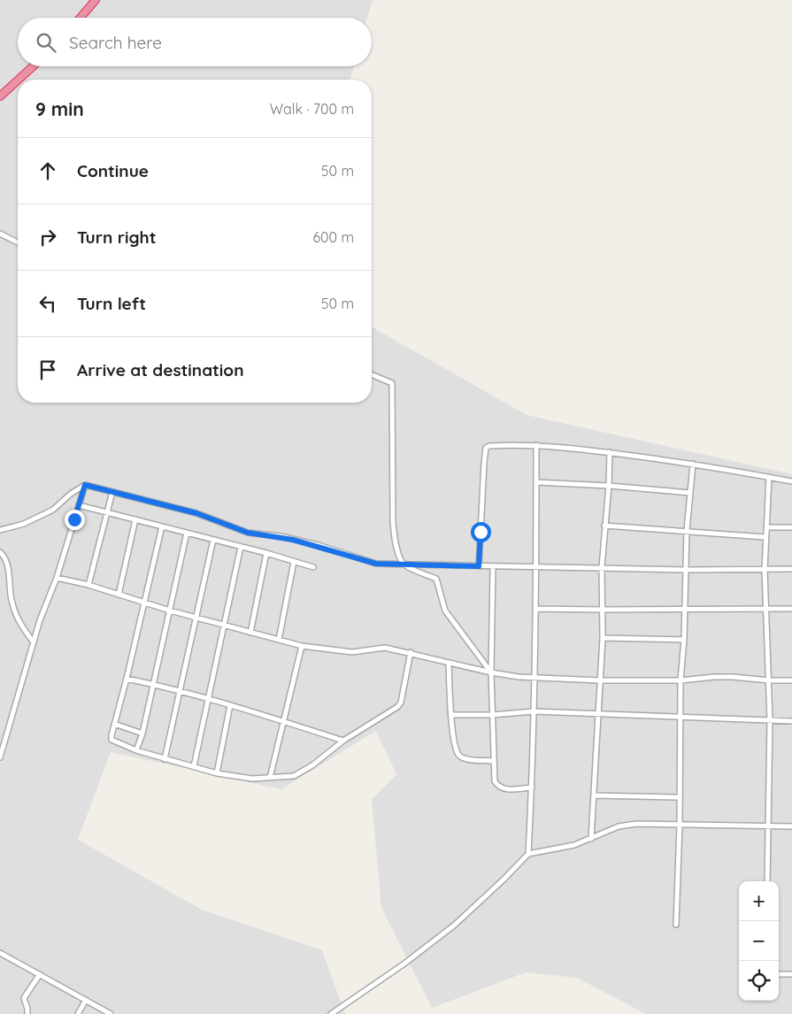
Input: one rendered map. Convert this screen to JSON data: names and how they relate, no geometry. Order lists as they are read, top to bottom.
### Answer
{
  "page": {
    "search": "Search here",
    "heading": ["9 min", "Walk · 700 m"],
    "list": [
      ["Continue", "50 m"],
      ["Turn right", "600 m"],
      ["Turn left", "50 m"],
      "Arrive at destination"
    ],
    "map_buttons": ["+", "−"]
  }
}
